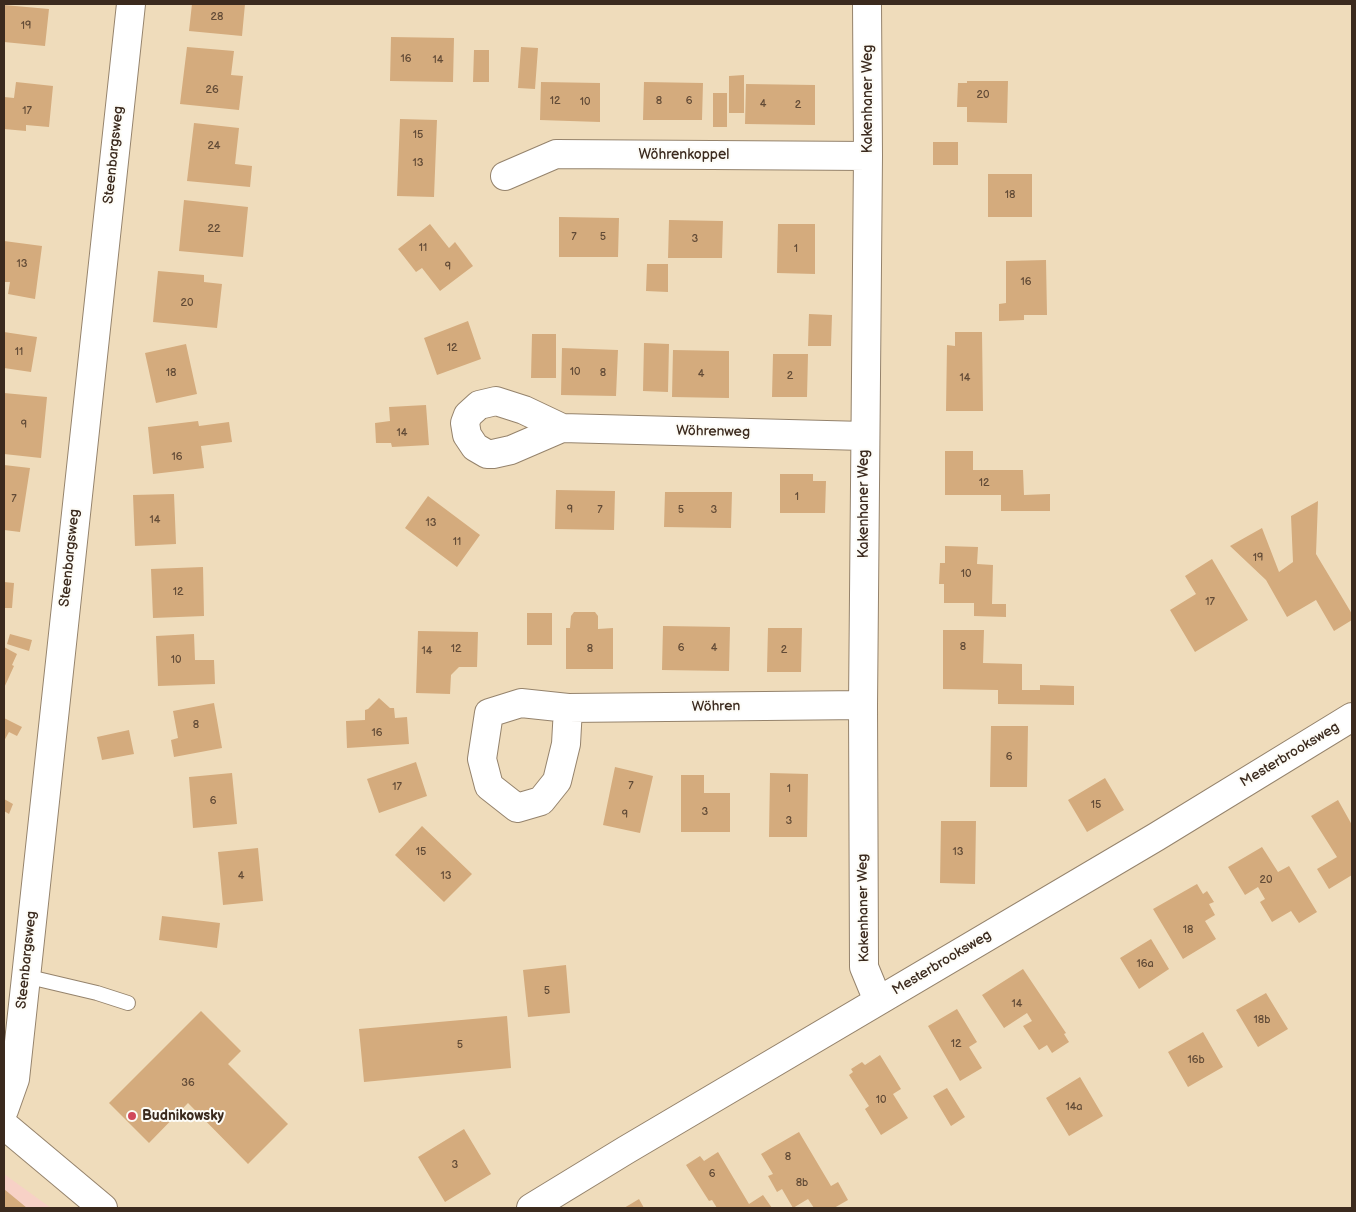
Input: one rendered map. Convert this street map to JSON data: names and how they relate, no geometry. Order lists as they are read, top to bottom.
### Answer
{
  "streets": {
    "street": [
      "Kakenhaner Weg",
      "Steenbargsweg",
      "Wöhrenkoppel",
      "Wöhrenweg",
      "Wöhren",
      "Mesterbrooksweg"
    ]
  },
  "crossings": [
    ["Kakenhaner Weg", "Wöhrenkoppel"],
    ["Kakenhaner Weg", "Wöhrenweg"],
    ["Kakenhaner Weg", "Wöhren"],
    ["Kakenhaner Weg", "Mesterbrooksweg"]
  ],
  "places": ["Budnikowsky"],
  "house_numbers": [
    "28",
    "19",
    "16",
    "14",
    "26",
    "20",
    "12",
    "8",
    "6",
    "10",
    "4",
    "2",
    "17",
    "15",
    "24",
    "13",
    "18",
    "22",
    "7",
    "5",
    "3",
    "11",
    "1",
    "13",
    "9",
    "16",
    "20",
    "12",
    "11",
    "10",
    "18",
    "8",
    "4",
    "2",
    "14",
    "9",
    "14",
    "16",
    "12",
    "1",
    "7",
    "9",
    "7",
    "5",
    "3",
    "14",
    "13",
    "11",
    "19",
    "10",
    "12",
    "17",
    "8",
    "6",
    "4",
    "12",
    "8",
    "2",
    "14",
    "10",
    "8",
    "16",
    "6",
    "7",
    "17",
    "1",
    "6",
    "15",
    "3",
    "9",
    "3",
    "15",
    "13",
    "4",
    "13",
    "20",
    "18",
    "16a",
    "5",
    "14",
    "18b",
    "12",
    "5",
    "16b",
    "36",
    "10",
    "14a",
    "8",
    "3",
    "6",
    "8b"
  ]
}
